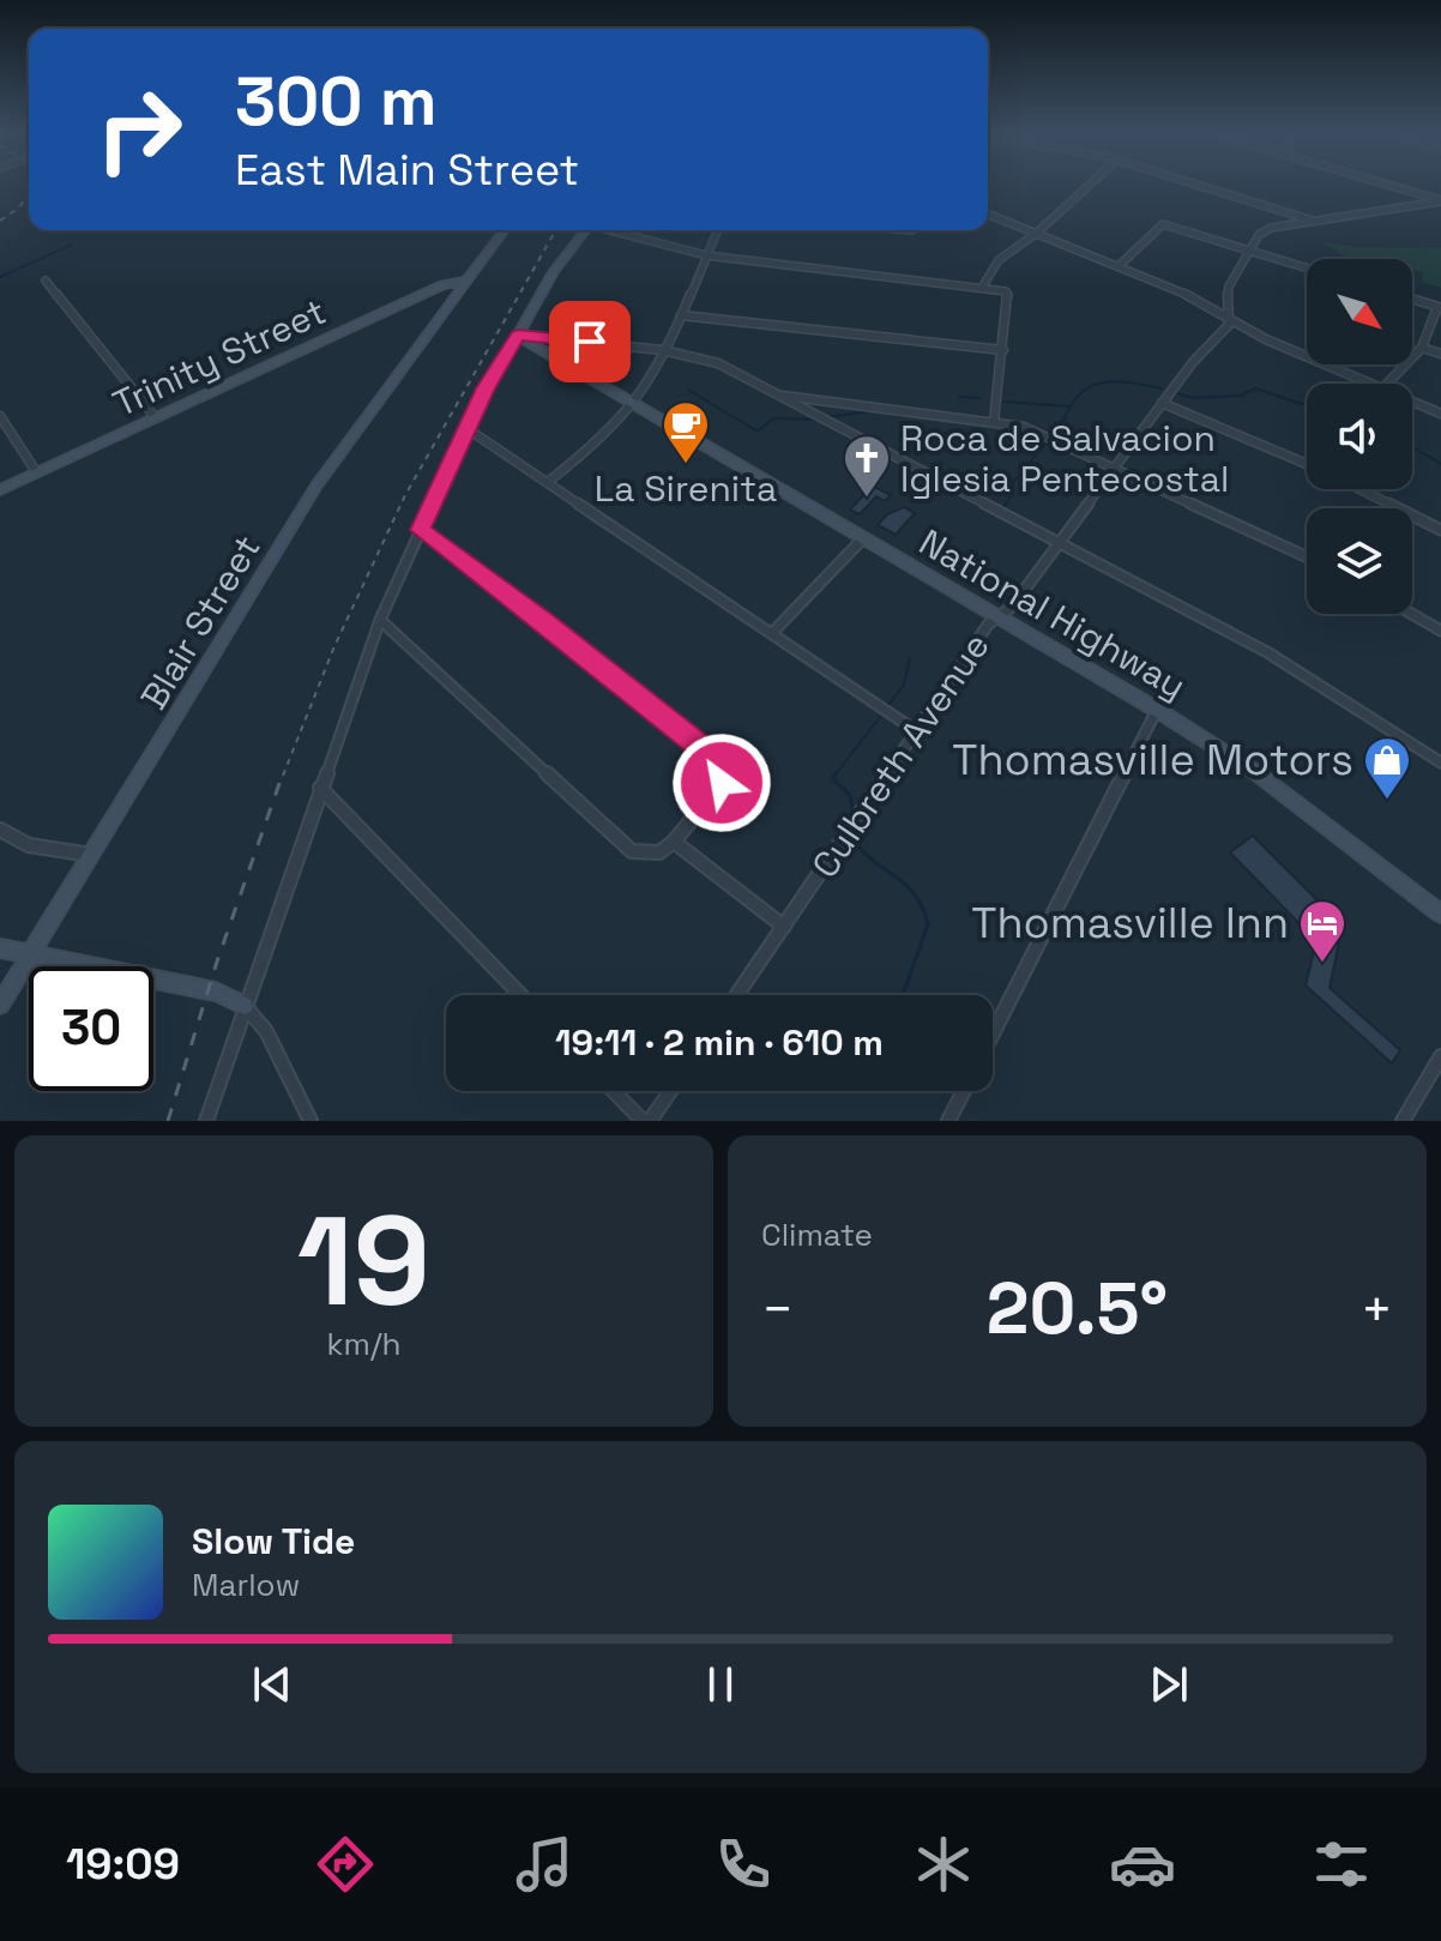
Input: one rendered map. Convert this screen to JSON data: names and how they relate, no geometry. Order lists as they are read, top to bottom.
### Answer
{
  "streets": {
    "street": [
      "Trinity Street",
      "National Highway",
      "Blair Street",
      "Culbreth Avenue"
    ]
  },
  "crossings": [
    ["Trinity Street", "Blair Street"],
    ["National Highway", "Culbreth Avenue"]
  ],
  "places": {
    "cafe": ["La Sirenita"],
    "church": ["Roca de Salvacion Iglesia Pentecostal"],
    "shop": ["Thomasville Motors"],
    "hotel": ["Thomasville Inn"]
  },
  "north": "bottom right",
  "page": {
    "turn": ["300 m", "East Main Street"],
    "limit": "30",
    "trip": "19:11 · 2 min · 610 m",
    "tile": [
      ["19", "km/h"],
      "Climate"
    ],
    "heat": ["−", "20.5°", "+"],
    "song": ["Slow Tide", "Marlow"],
    "tabs": "19:09"
  }
}
